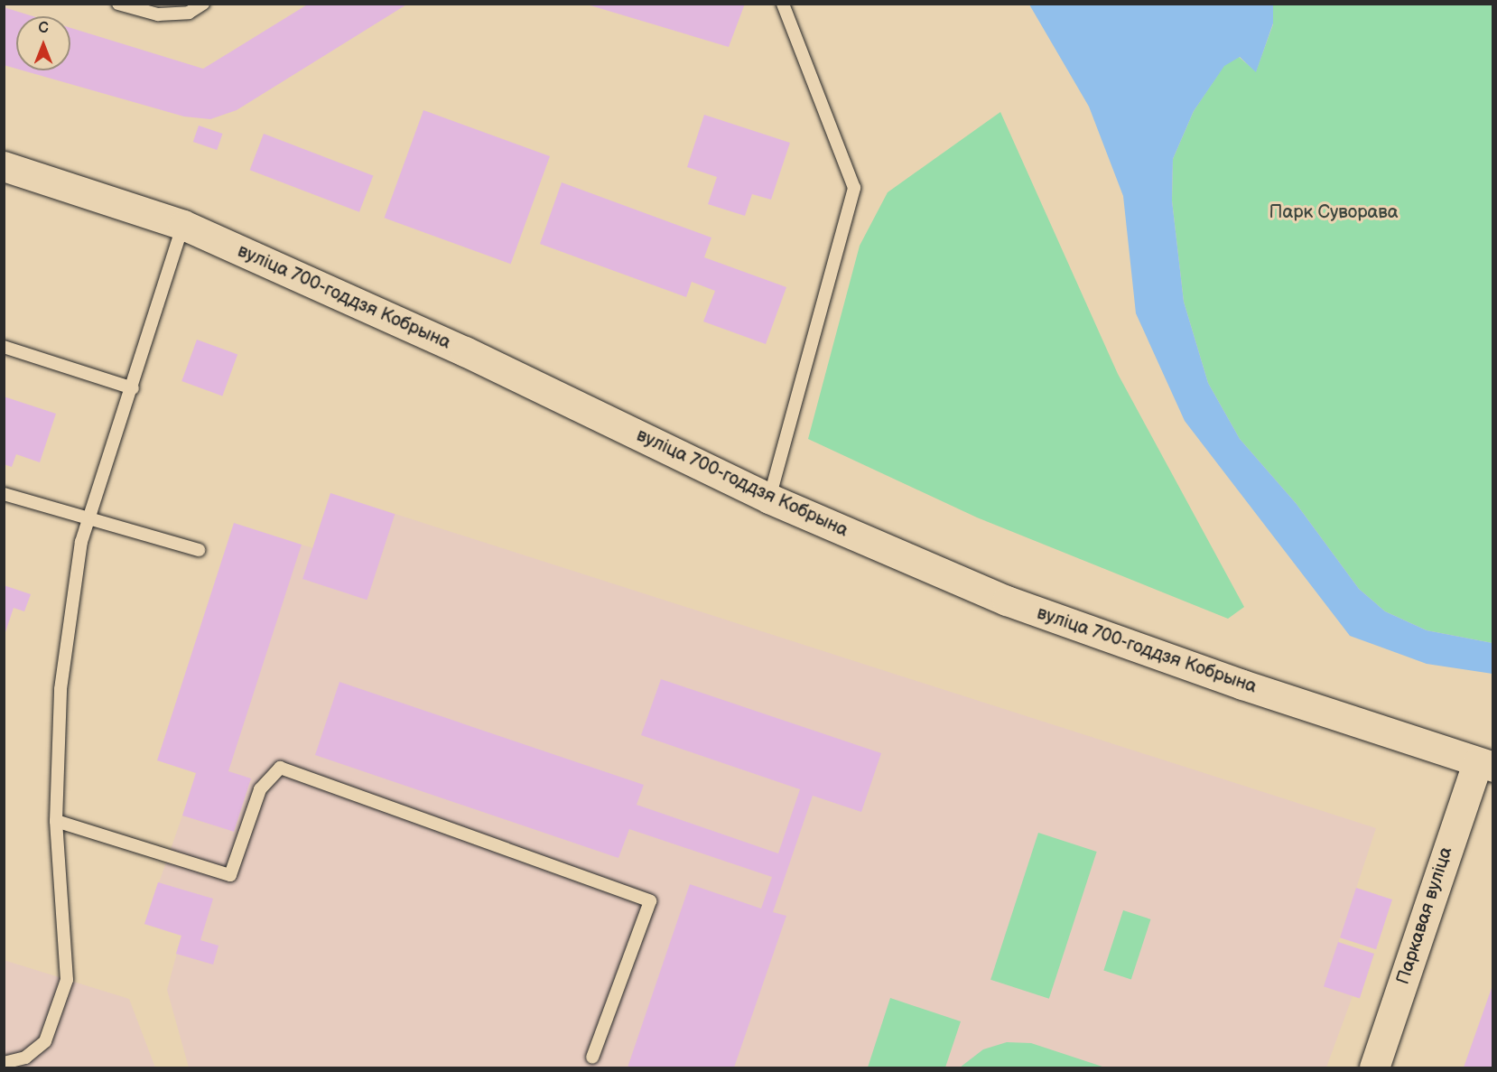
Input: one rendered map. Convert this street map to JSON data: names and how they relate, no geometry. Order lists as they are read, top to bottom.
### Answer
{
  "streets": {
    "street": ["вуліца 700-годдзя Кобрына", "Паркавая вуліца"]
  },
  "crossings": [
    ["вуліца 700-годдзя Кобрына", "Паркавая вуліца"]
  ],
  "parks": ["Парк Суворава"],
  "north": "top"
}
